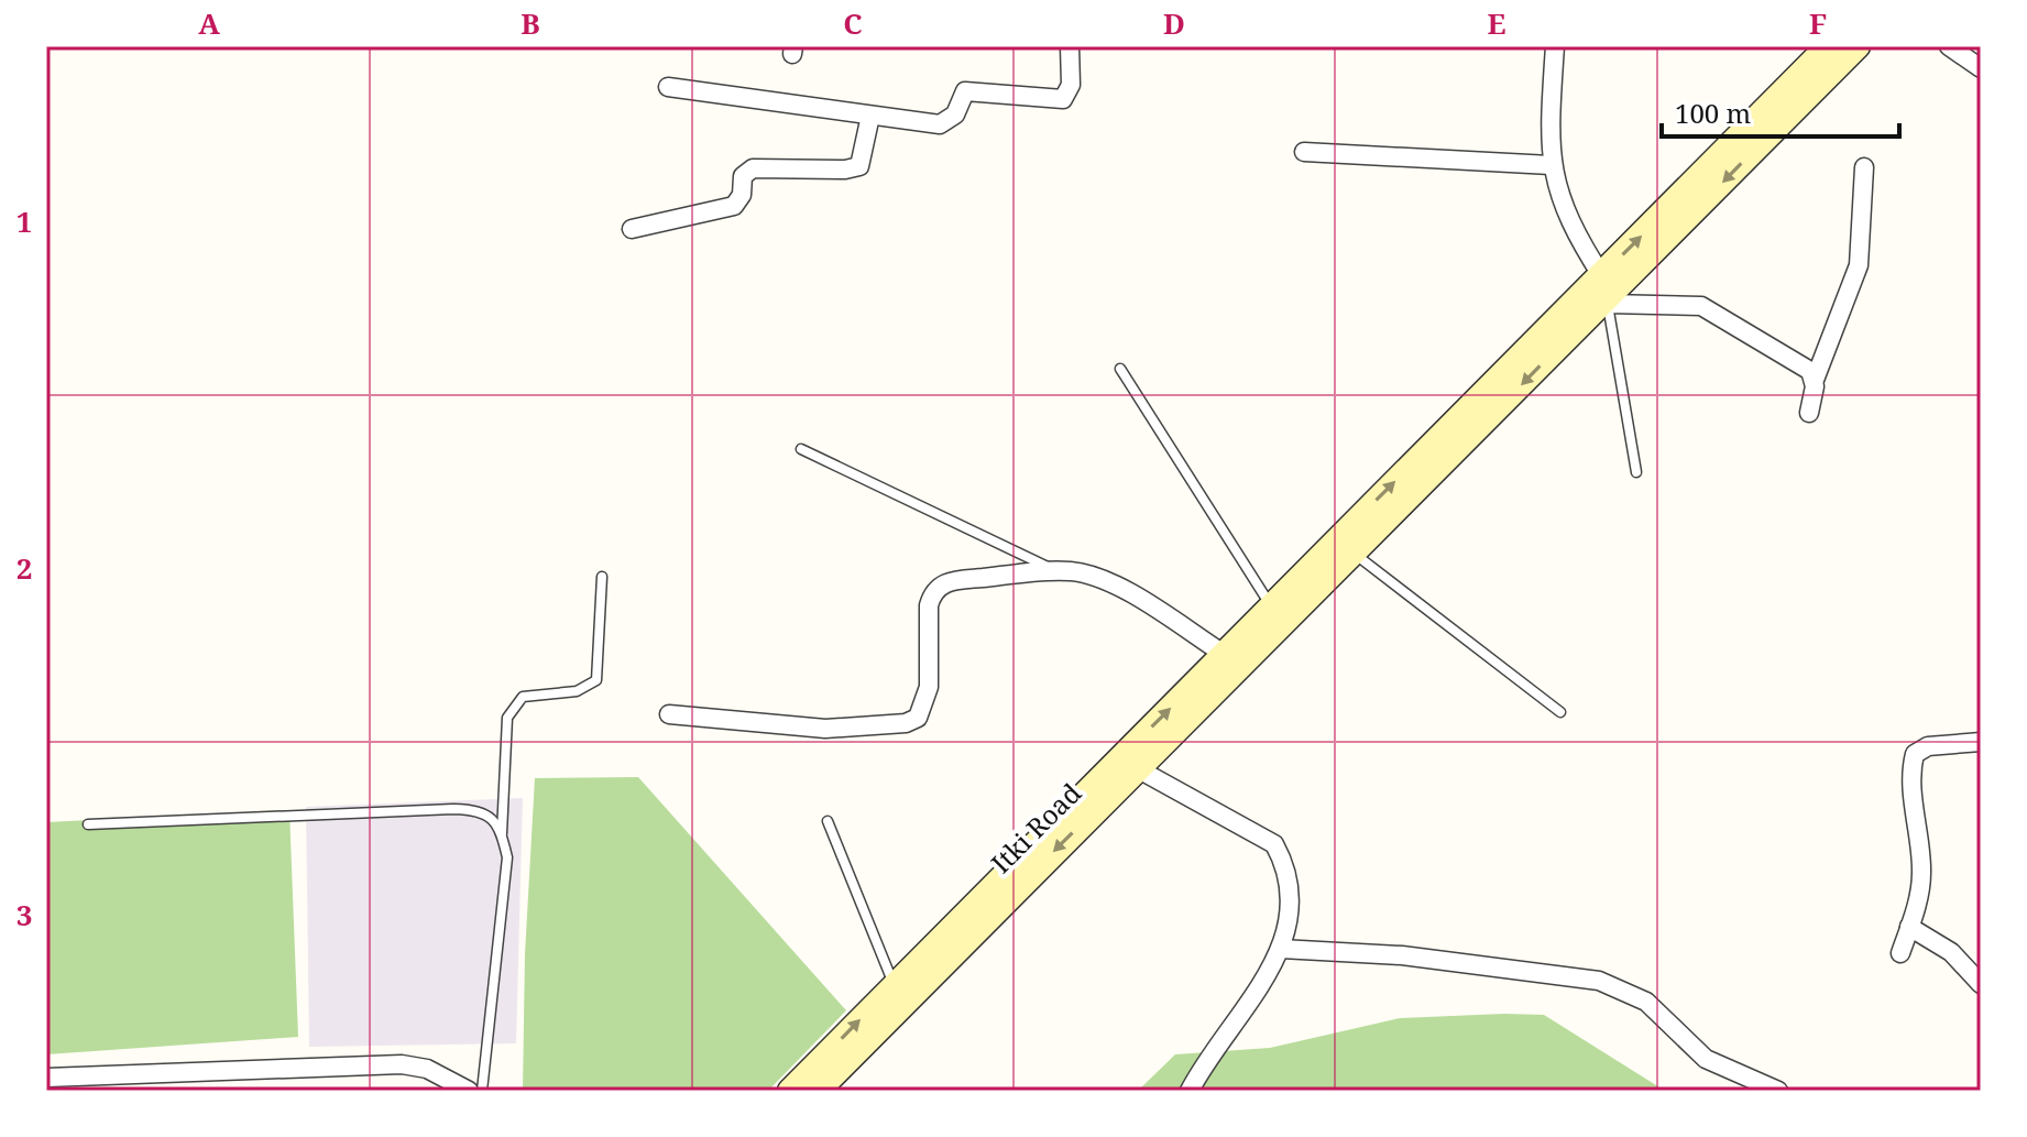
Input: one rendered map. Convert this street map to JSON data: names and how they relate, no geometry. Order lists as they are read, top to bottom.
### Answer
{
  "streets": {
    "main road": ["Itki Road"]
  },
  "scale_bar": "100 m",
  "grid": {
    "columns": [
      "A",
      "B",
      "C",
      "D",
      "E",
      "F"
    ],
    "rows": ["1", "2", "3"]
  }
}
